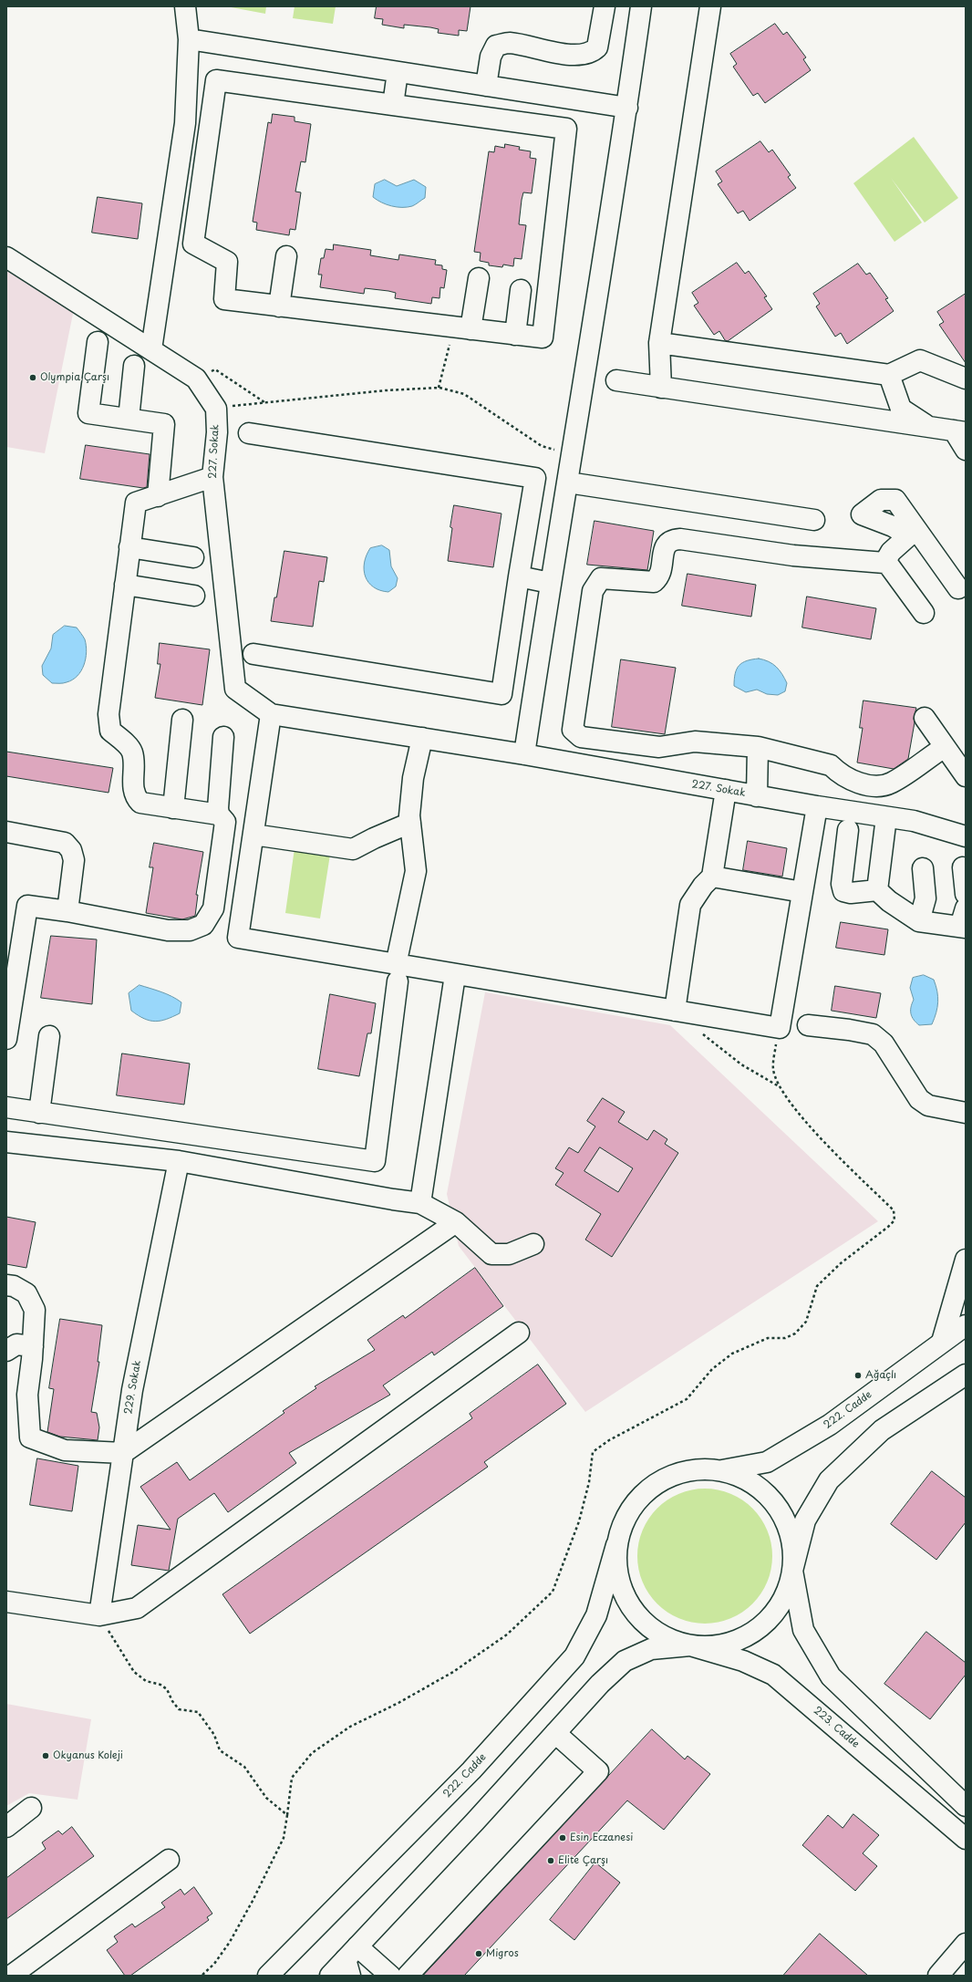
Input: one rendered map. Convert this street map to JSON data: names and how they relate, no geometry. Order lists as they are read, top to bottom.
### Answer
{
  "streets": {
    "street": [
      "227. Sokak",
      "229. Sokak",
      "222. Cadde",
      "223. Cadde"
    ]
  },
  "crossings": [
    ["222. Cadde", "223. Cadde"]
  ],
  "places": [
    "Olympia Çarşı",
    "Ağaçlı",
    "Okyanus Koleji",
    "Esin Eczanesi",
    "Elite Çarşı",
    "Migros"
  ]
}
